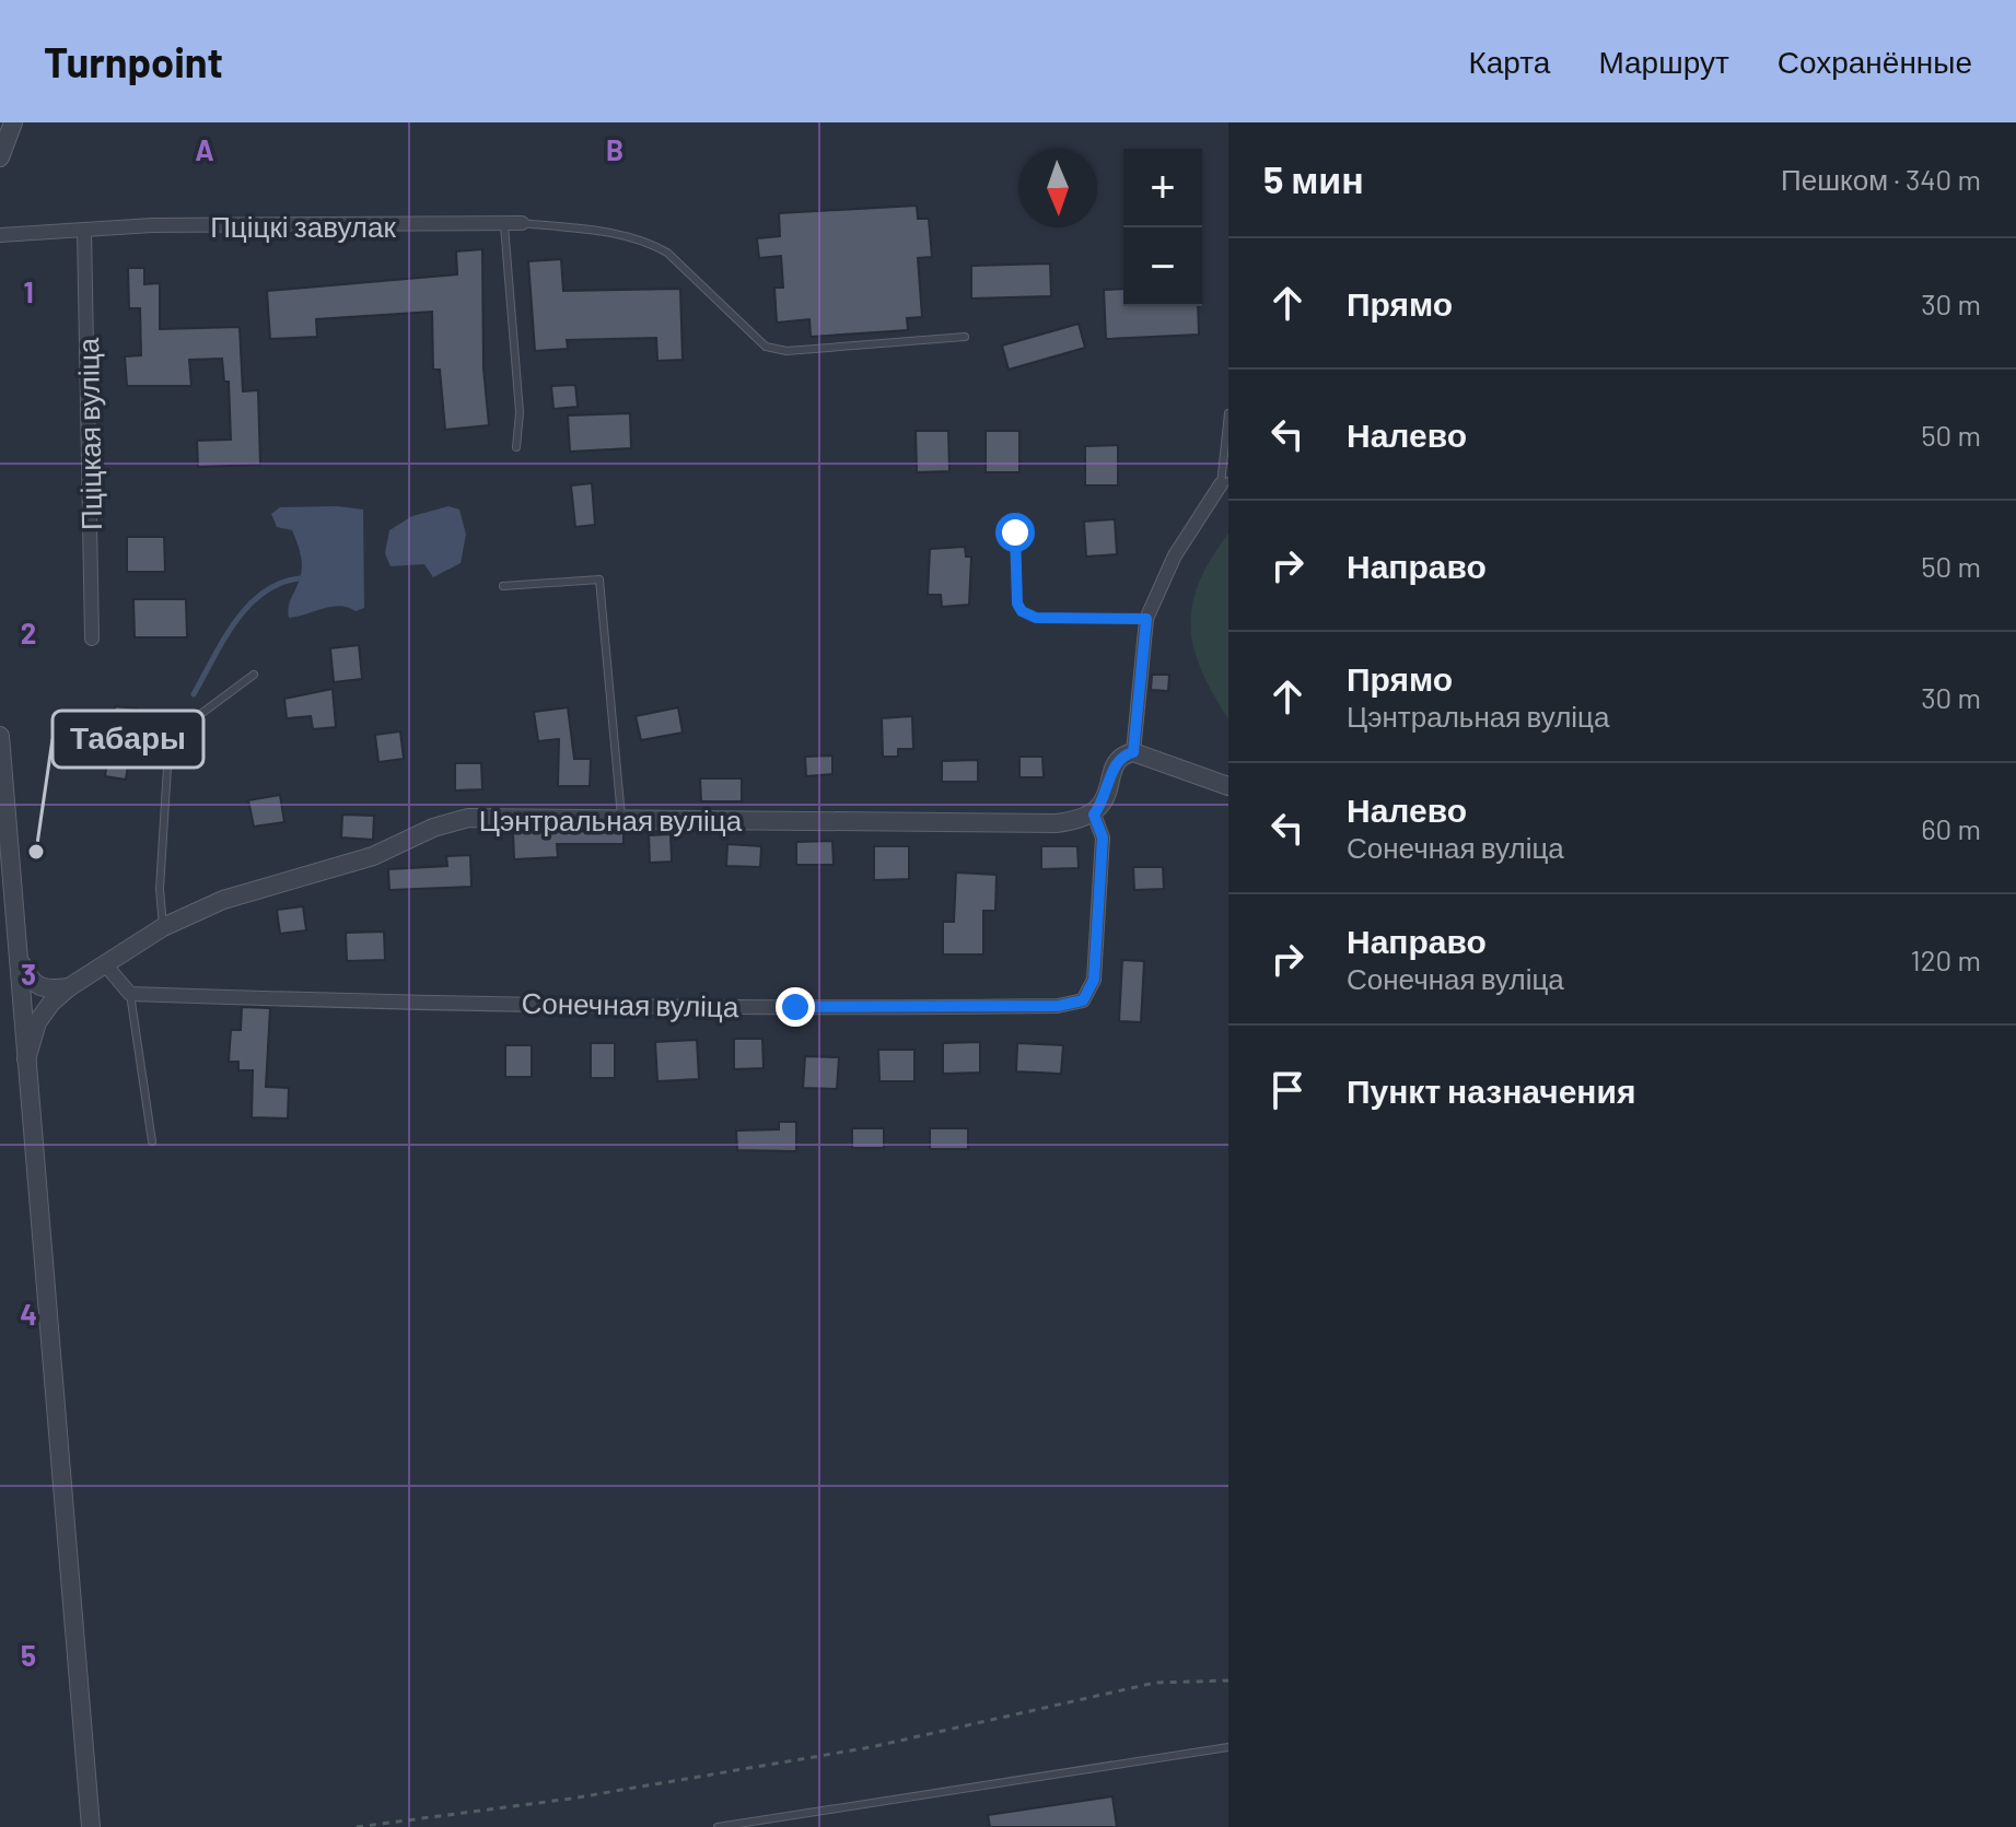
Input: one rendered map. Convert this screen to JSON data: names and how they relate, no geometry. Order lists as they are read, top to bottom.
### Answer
{
  "streets": {
    "street": [
      "Пціцкі завулак",
      "Пціцкая вуліца",
      "Цэнтральная вуліца",
      "Сонечная вуліца"
    ]
  },
  "crossings": [
    ["Пціцкі завулак", "Пціцкая вуліца"],
    ["Цэнтральная вуліца", "Сонечная вуліца"]
  ],
  "places": ["Табары"],
  "north": "bottom",
  "page": {
    "header": "Turnpoint",
    "nav": ["Карта", "Маршрут", "Сохранённые"],
    "heading": ["5 мин", "Пешком · 340 m"],
    "map_buttons": ["+", "−"],
    "list": [
      ["Прямо", "30 m"],
      ["Налево", "50 m"],
      ["Направо", "50 m"],
      ["Прямо", "Цэнтральная вуліца", "30 m"],
      ["Налево", "Сонечная вуліца", "60 m"],
      ["Направо", "Сонечная вуліца", "120 m"],
      "Пункт назначения"
    ]
  },
  "grid": {
    "columns": ["A", "B"],
    "rows": [
      "1",
      "2",
      "3",
      "4",
      "5"
    ]
  }
}
